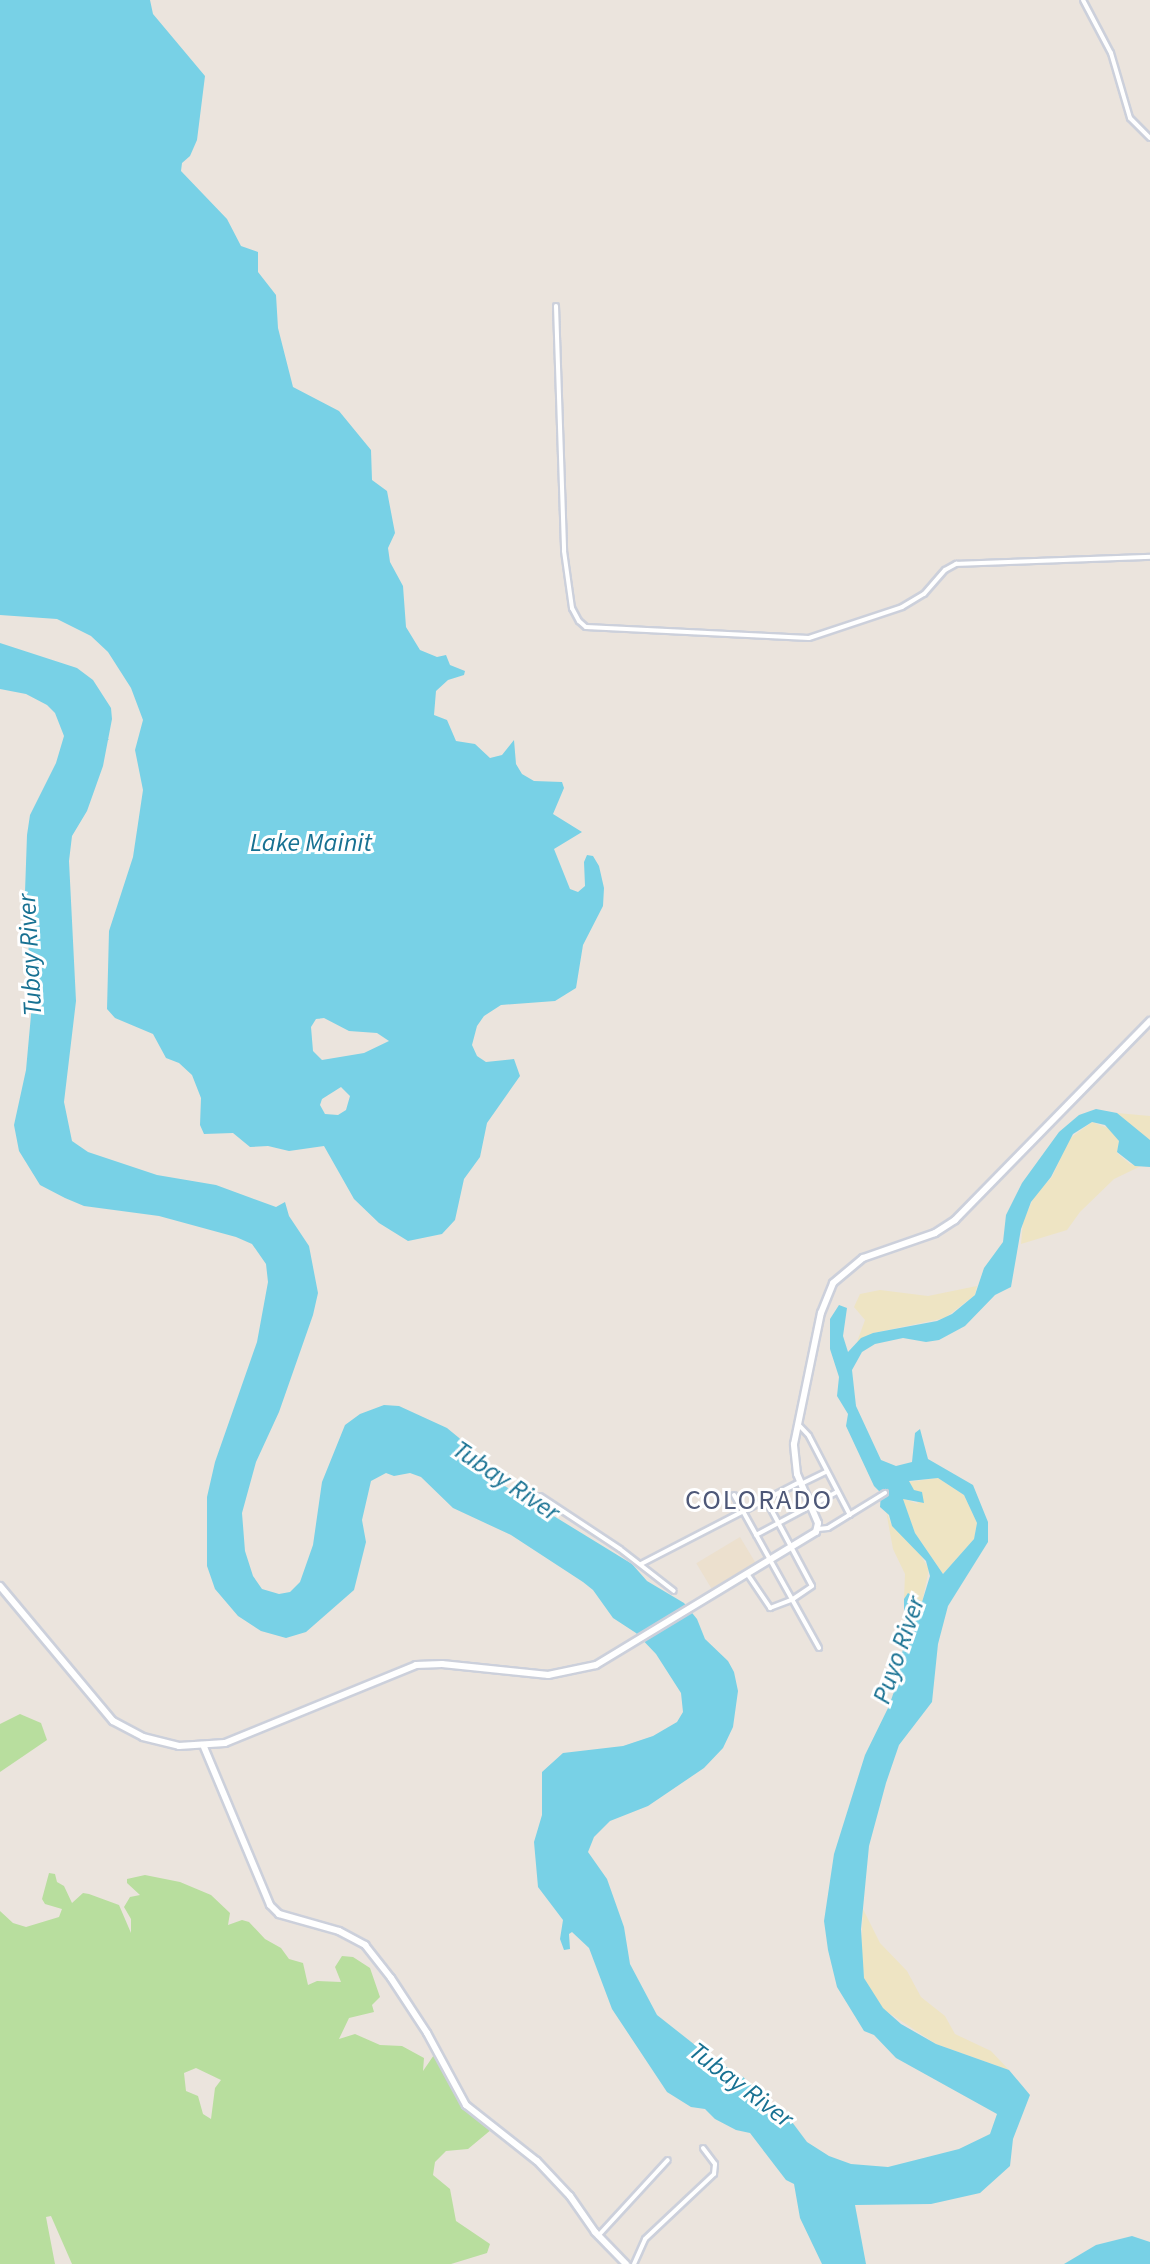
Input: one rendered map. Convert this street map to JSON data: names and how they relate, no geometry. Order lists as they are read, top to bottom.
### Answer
{
  "districts": ["COLORADO"],
  "water": ["Lake Mainit", "Tubay River", "Puyo River"]
}
